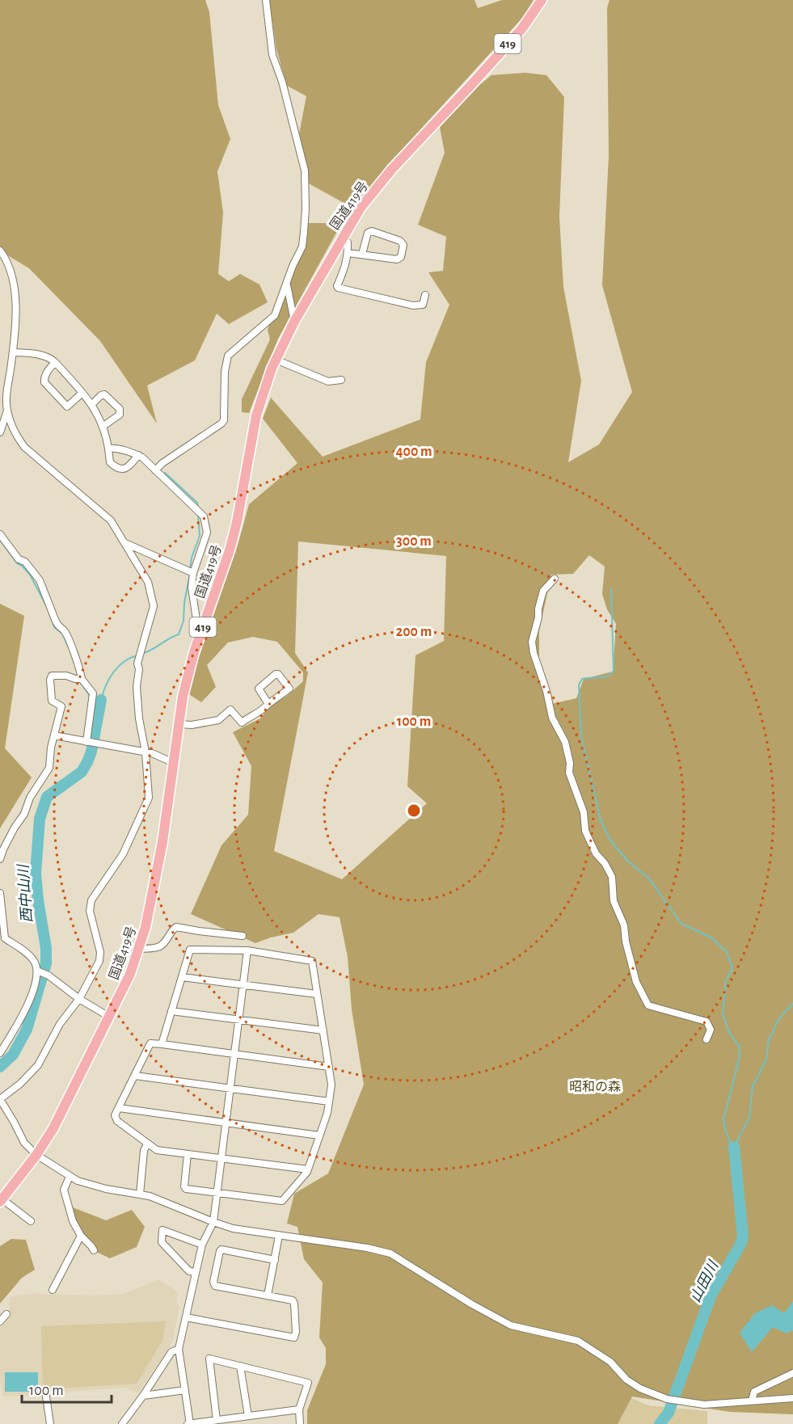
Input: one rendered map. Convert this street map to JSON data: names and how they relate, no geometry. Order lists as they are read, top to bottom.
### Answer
{
  "streets": {
    "highway": ["419", "国道419号"]
  },
  "water": ["西中山川", "山田川"],
  "parks": ["昭和の森"],
  "scale_bar": "100 m",
  "rings": [
    "400 m",
    "300 m",
    "200 m",
    "100 m"
  ]
}
